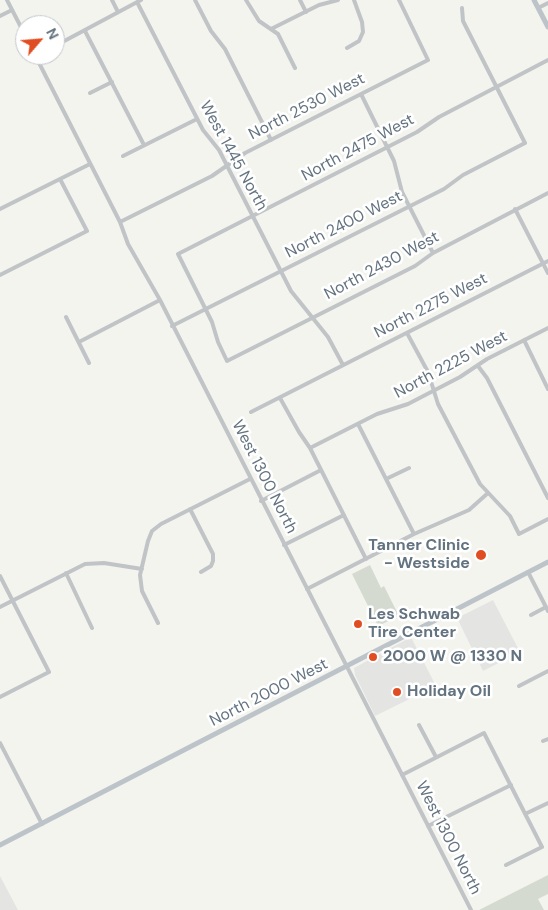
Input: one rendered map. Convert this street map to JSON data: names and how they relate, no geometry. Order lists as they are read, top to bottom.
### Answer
{
  "streets": {
    "main road": ["North 2000 West"],
    "street": [
      "North 2530 West",
      "North 2475 West",
      "West 1445 North",
      "North 2400 West",
      "North 2430 West",
      "North 2275 West",
      "North 2225 West",
      "West 1300 North"
    ]
  },
  "crossings": [
    ["North 2530 West", "West 1445 North"],
    ["North 2530 West", "West 1300 North"],
    ["North 2475 West", "West 1445 North"],
    ["North 2475 West", "North 2400 West"],
    ["North 2475 West", "North 2430 West"],
    ["West 1445 North", "North 2400 West"],
    ["West 1445 North", "North 2430 West"],
    ["West 1445 North", "North 2275 West"],
    ["North 2400 West", "North 2430 West"],
    ["North 2400 West", "West 1300 North"],
    ["West 1300 North", "North 2000 West"]
  ],
  "places": [
    "Tanner Clinic - Westside",
    "Les Schwab Tire Center",
    "2000 W @ 1330 N",
    "Holiday Oil"
  ],
  "north": "top right"
}
